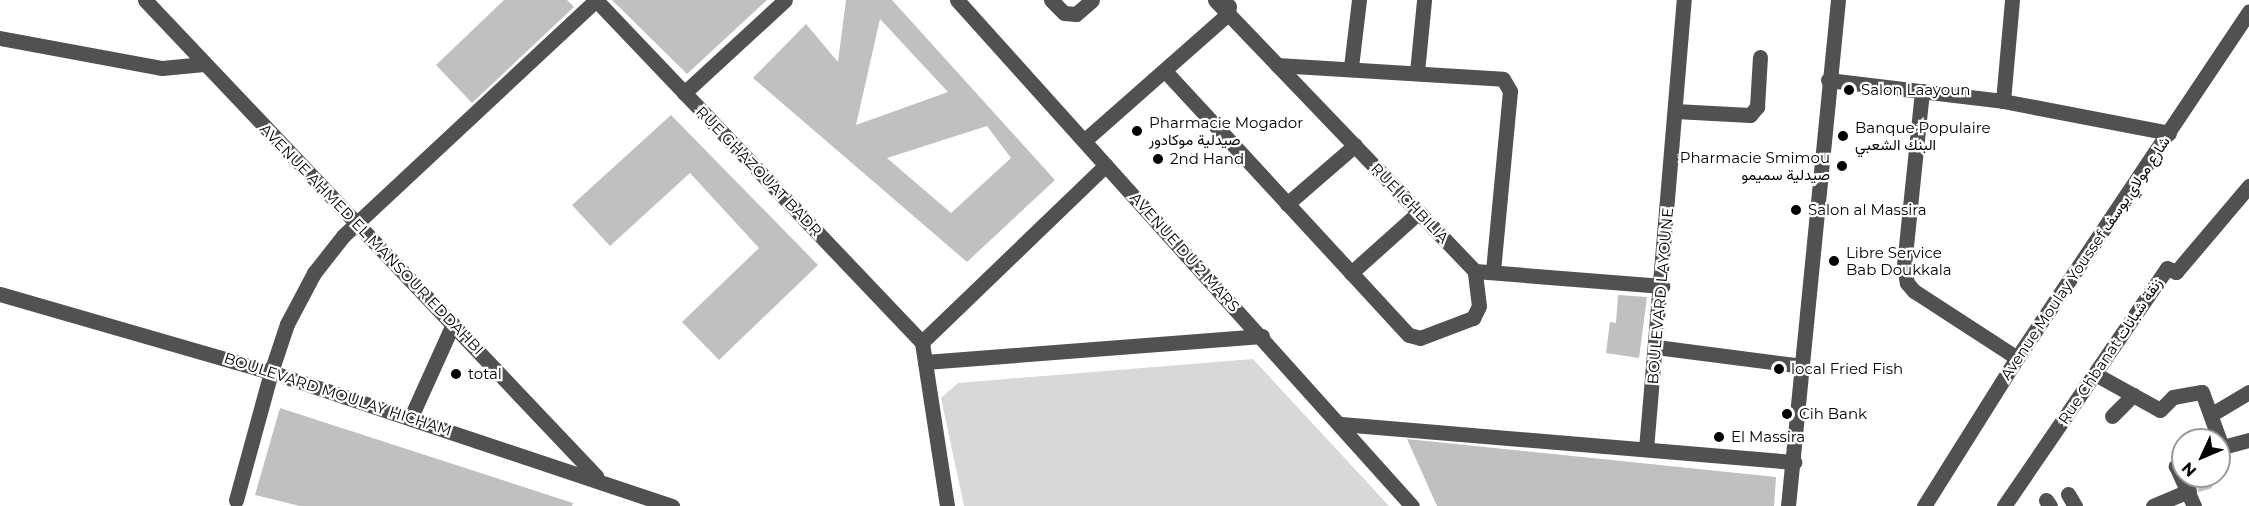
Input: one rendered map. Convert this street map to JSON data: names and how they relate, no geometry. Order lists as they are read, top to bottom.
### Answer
{
  "streets": {
    "street": [
      "RUE GHAZOUAT BADR",
      "RUE ICHBILIA",
      "AVENUE AHMED EL MANSOUR EDDAHBI",
      "AVENUE DU 2 MARS",
      "Avenue Moulay Youssef شارع مولاي يوسف",
      "BOULEVARD LAYOUNE",
      "Rue Chbanat زنقة شبانات",
      "BOULEVARD MOULAY HICHAM"
    ]
  },
  "crossings": [
    ["AVENUE AHMED EL MANSOUR EDDAHBI", "BOULEVARD MOULAY HICHAM"]
  ],
  "places": [
    "Salon Laayoun",
    "Pharmacie Mogador صيدلية موكادور",
    "Banque Populaire البنك الشعبي",
    "2nd Hand",
    "Pharmacie Smimou صيدلية سميمو",
    "Salon al Massira",
    "Libre Service Bab Doukkala",
    "local Fried Fish",
    "total",
    "Cih Bank",
    "El Massira"
  ],
  "north": "bottom left"
}
